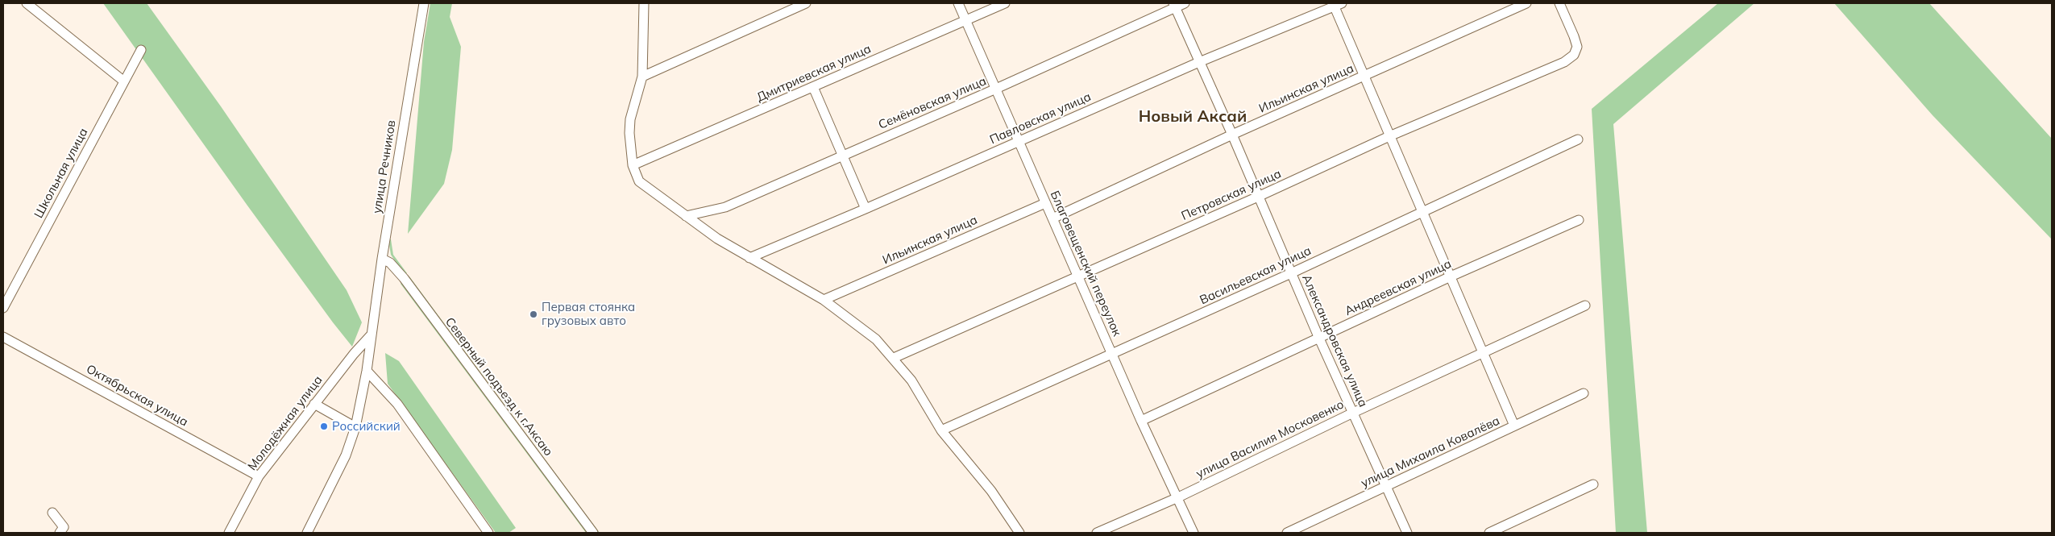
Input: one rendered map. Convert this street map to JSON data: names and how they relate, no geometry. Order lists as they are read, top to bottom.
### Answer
{
  "streets": {
    "street": [
      "Дмитриевская улица",
      "Ильинская улица",
      "Семёновская улица",
      "Павловская улица",
      "улица Речников",
      "Школьная улица",
      "Петровская улица",
      "Благовещенский переулок",
      "Васильевская улица",
      "Андреевская улица",
      "Александровская улица",
      "Северный подъезд к г.Аксаю",
      "Октябрьская улица",
      "Молодёжная улица",
      "улица Василия Московенко",
      "улица Михаила Ковалёва"
    ]
  },
  "crossings": [
    ["Дмитриевская улица", "Благовещенский переулок"],
    ["Ильинская улица", "Благовещенский переулок"],
    ["Ильинская улица", "Александровская улица"],
    ["Семёновская улица", "Благовещенский переулок"],
    ["Семёновская улица", "Александровская улица"],
    ["Павловская улица", "Благовещенский переулок"],
    ["Павловская улица", "Александровская улица"],
    ["улица Речников", "Северный подъезд к г.Аксаю"],
    ["улица Речников", "Молодёжная улица"],
    ["Петровская улица", "Благовещенский переулок"],
    ["Петровская улица", "Александровская улица"],
    ["Благовещенский переулок", "Васильевская улица"],
    ["Благовещенский переулок", "Андреевская улица"],
    ["Благовещенский переулок", "улица Василия Московенко"],
    ["Васильевская улица", "Александровская улица"],
    ["Андреевская улица", "Александровская улица"],
    ["Александровская улица", "улица Василия Московенко"],
    ["Александровская улица", "улица Михаила Ковалёва"],
    ["Октябрьская улица", "Молодёжная улица"]
  ],
  "districts": ["Новый Аксай"],
  "places": ["Первая стоянка грузовых авто", "Российский"]
}
